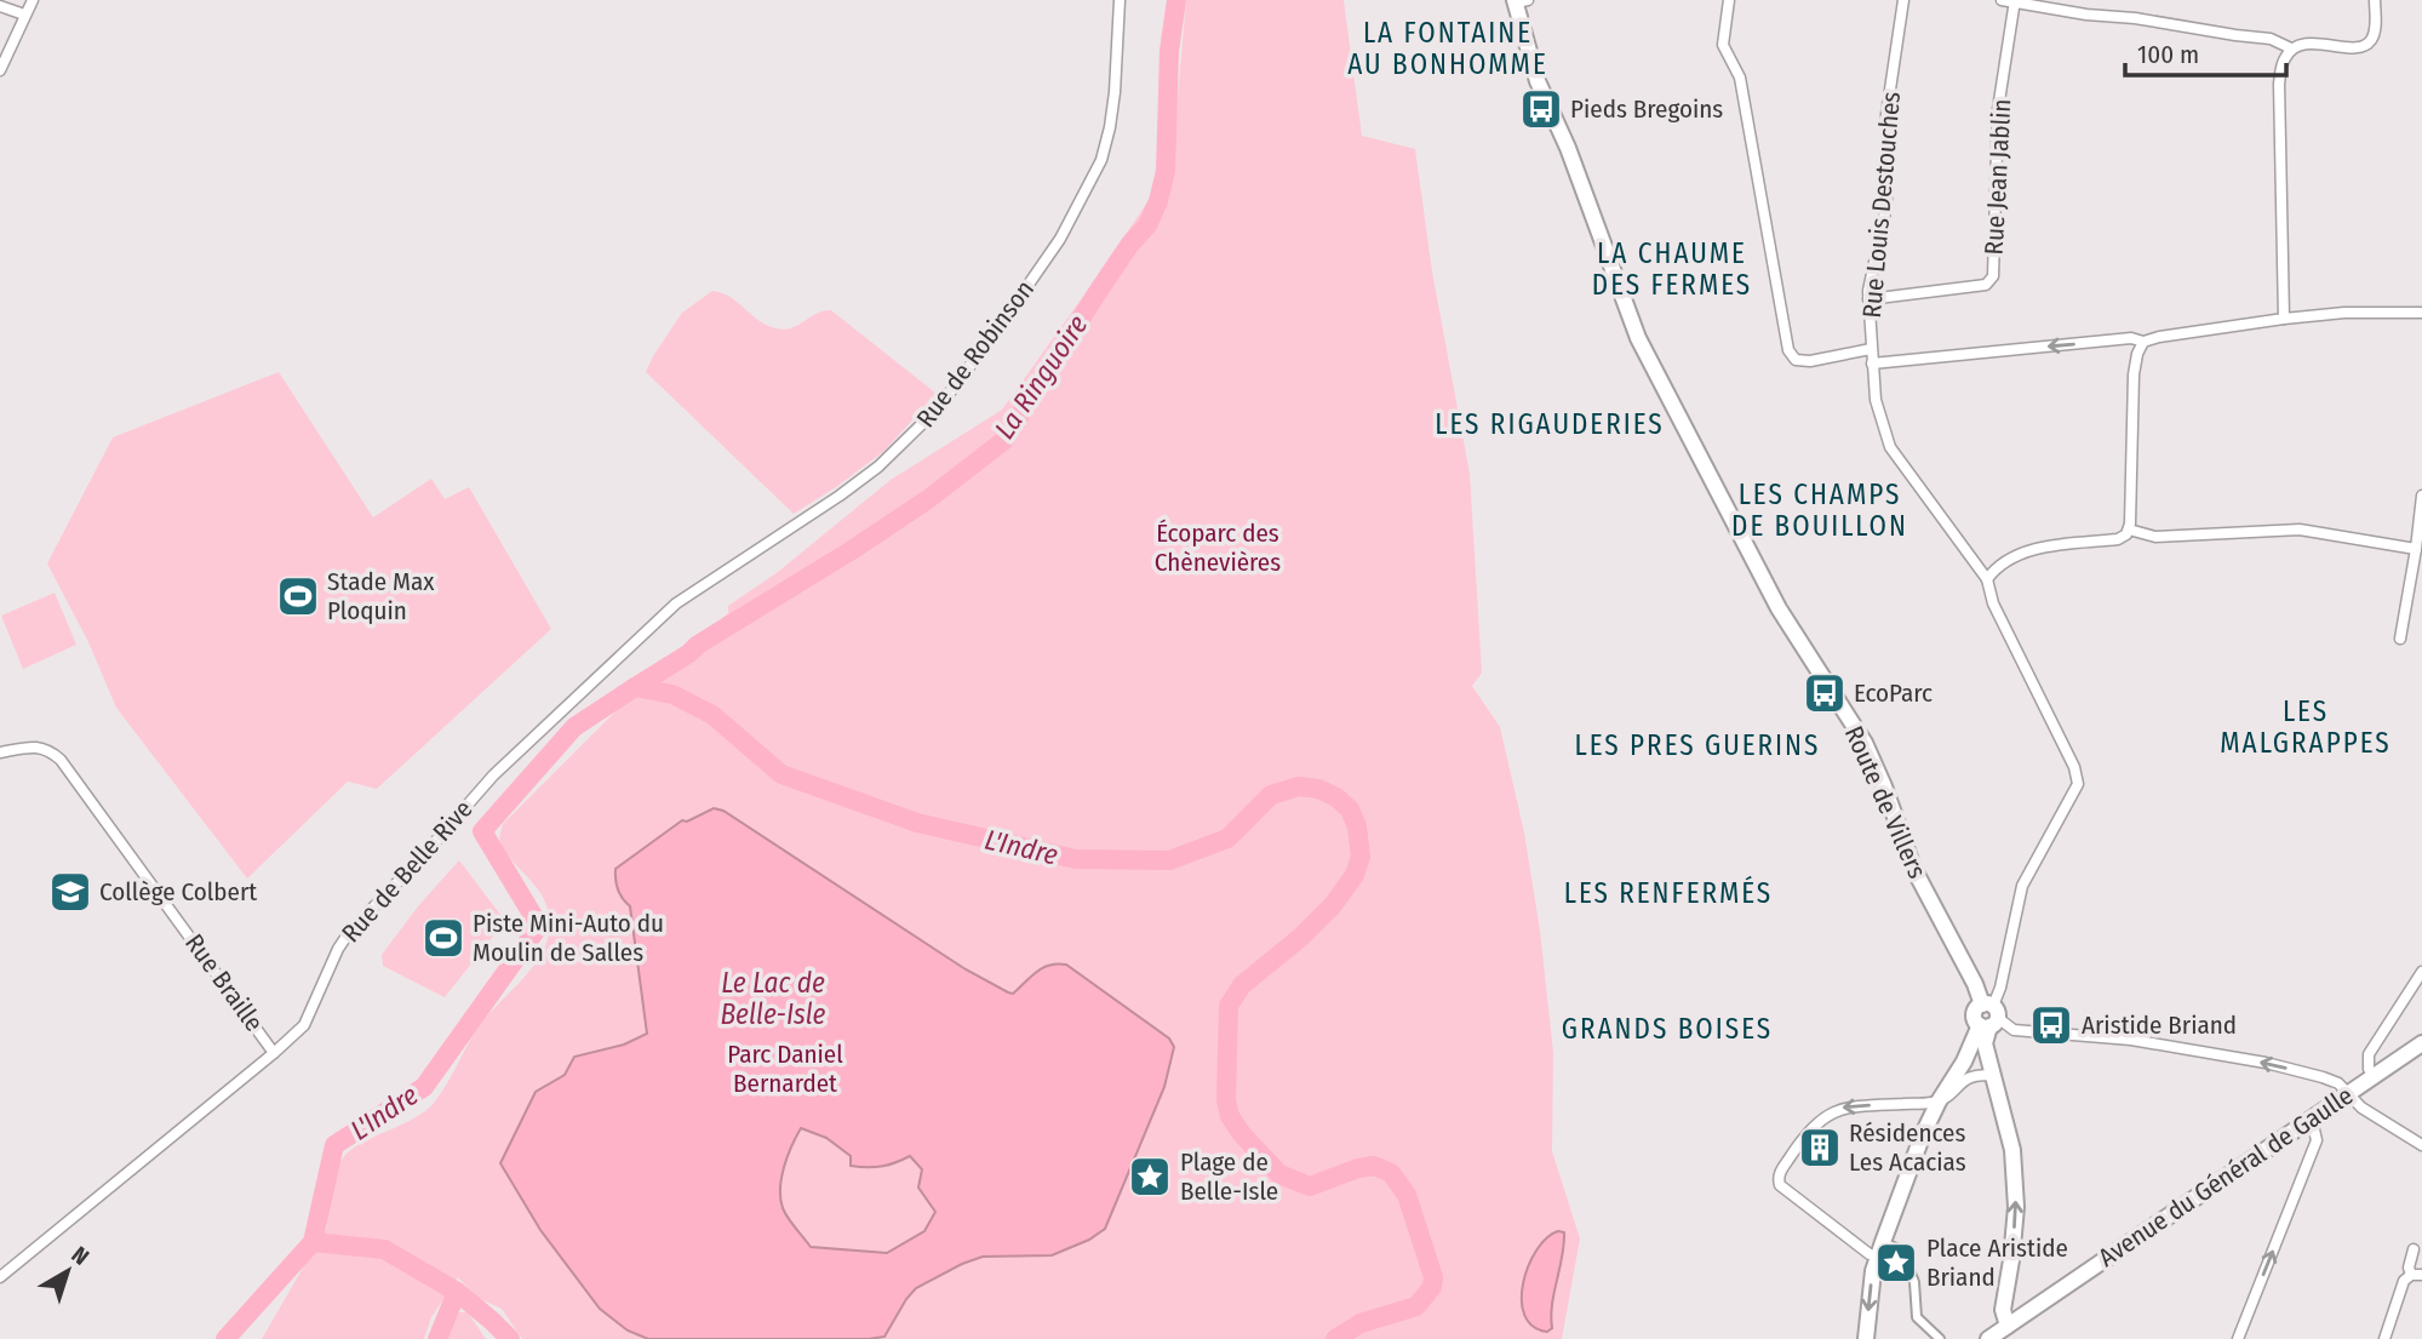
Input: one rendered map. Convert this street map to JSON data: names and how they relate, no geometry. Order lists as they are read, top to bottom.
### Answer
{
  "streets": {
    "main road": ["Route de Villers", "Avenue du Général de Gaulle"],
    "street": [
      "Rue Jean Jablin",
      "Rue Louis Destouches",
      "Rue de Robinson",
      "Rue de Belle Rive",
      "Rue Braille"
    ]
  },
  "crossings": [
    ["Rue Jean Jablin", "Rue Louis Destouches"],
    ["Rue Louis Destouches", "Route de Villers"],
    ["Rue de Robinson", "Rue de Belle Rive"],
    ["Rue de Belle Rive", "Rue Braille"]
  ],
  "districts": [
    "LA FONTAINE AU BONHOMME",
    "LA CHAUME DES FERMES",
    "LES RIGAUDERIES",
    "LES CHAMPS DE BOUILLON",
    "LES MALGRAPPES",
    "LES PRES GUERINS",
    "LES RENFERMÉS",
    "GRANDS BOISES"
  ],
  "water": ["La Ringuoire", "L'Indre", "Le Lac de Belle-Isle"],
  "parks": ["Écoparc des Chènevières", "Parc Daniel Bernardet"],
  "places": {
    "bus stop": ["Pieds Bregoins", "EcoParc", "Aristide Briand"],
    "sports": ["Stade Max Ploquin", "Piste Mini-Auto du Moulin de Salles"],
    "school or university": ["Collège Colbert"],
    "building": ["Résidences Les Acacias"],
    "place": ["Plage de Belle-Isle", "Place Aristide Briand"]
  },
  "scale_bar": "100 m",
  "north": "top right"
}
